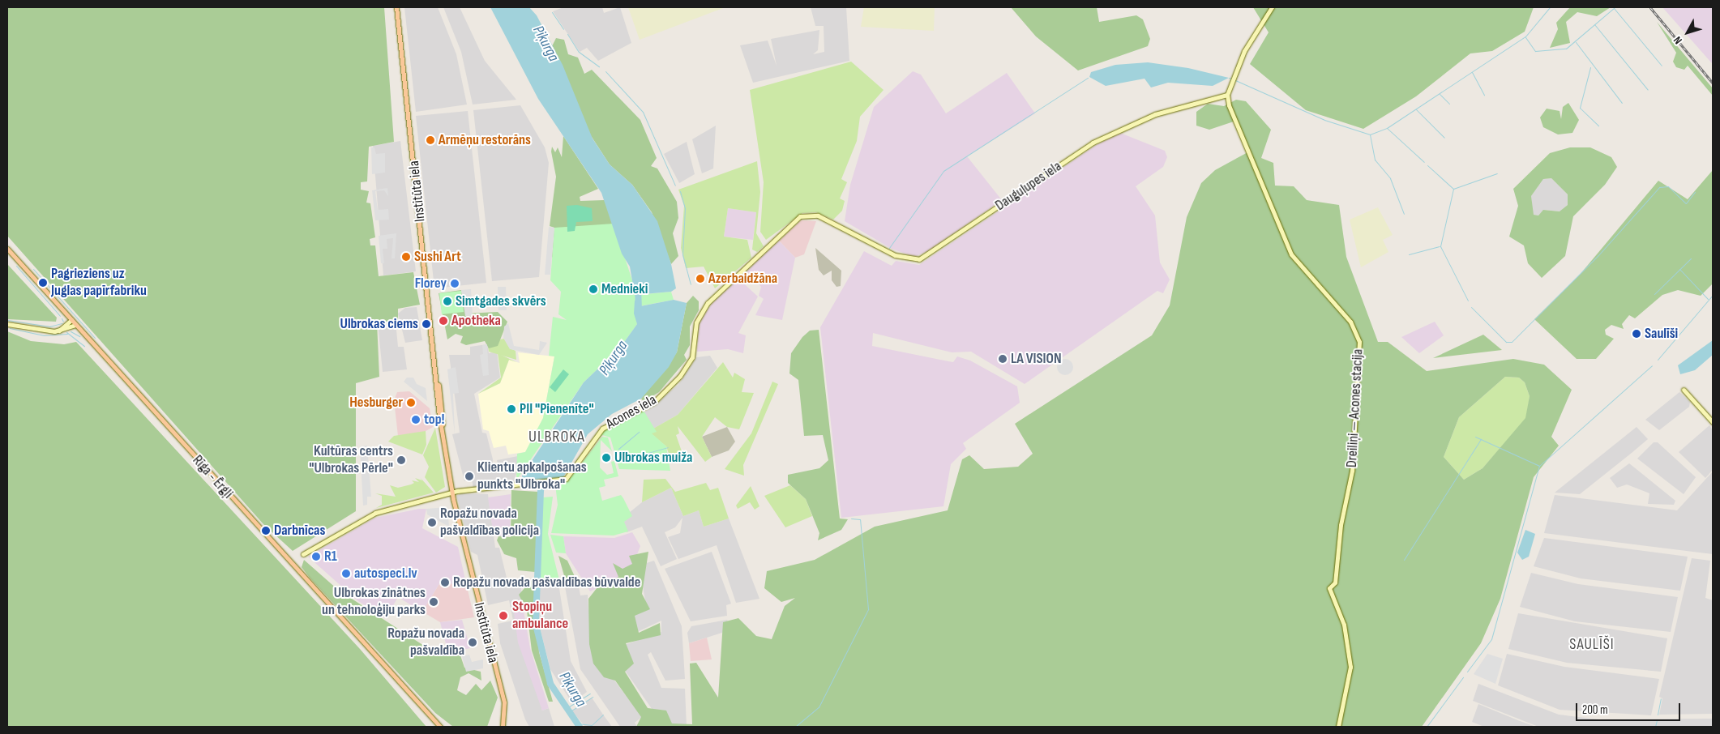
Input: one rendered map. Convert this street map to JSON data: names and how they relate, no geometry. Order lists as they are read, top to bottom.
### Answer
{
  "streets": {
    "main road": ["Institūta iela", "Rīga - Ērgļi"],
    "street": ["Dauguļupes iela", "Dreiliņi — Acones stacija", "Acones iela"]
  },
  "crossings": [
    ["Dauguļupes iela", "Dreiliņi — Acones stacija"],
    ["Dauguļupes iela", "Acones iela"],
    ["Institūta iela", "Acones iela"]
  ],
  "districts": ["ULBROKA", "SAULĪŠI"],
  "water": ["Piķurga"],
  "places": [
    "Armēņu restorāns",
    "Sushi Art",
    "Azerbaidžāna",
    "Pagrieziens uz Juglas papīrfabriku",
    "Florey",
    "Mednieki",
    "Simtgades skvērs",
    "Apotheka",
    "Ulbrokas ciems",
    "Saulīši",
    "LA VISION",
    "Hesburger",
    "PII \"Pienenīte\"",
    "top!",
    "Ulbrokas muiža",
    "Kultūras centrs \"Ulbrokas Pērle\"",
    "Klientu apkalpošanas punkts \"Ulbroka\"",
    "Ropažu novada pašvaldības policija",
    "Darbnīcas",
    "R1",
    "autospeci.lv",
    "Ropažu novada pašvaldības būvvalde",
    "Ulbrokas zinātnes un tehnoloģiju parks",
    "Stopiņu ambulance",
    "Ropažu novada pašvaldība"
  ],
  "scale_bar": "200 m",
  "north": "bottom left"
}
